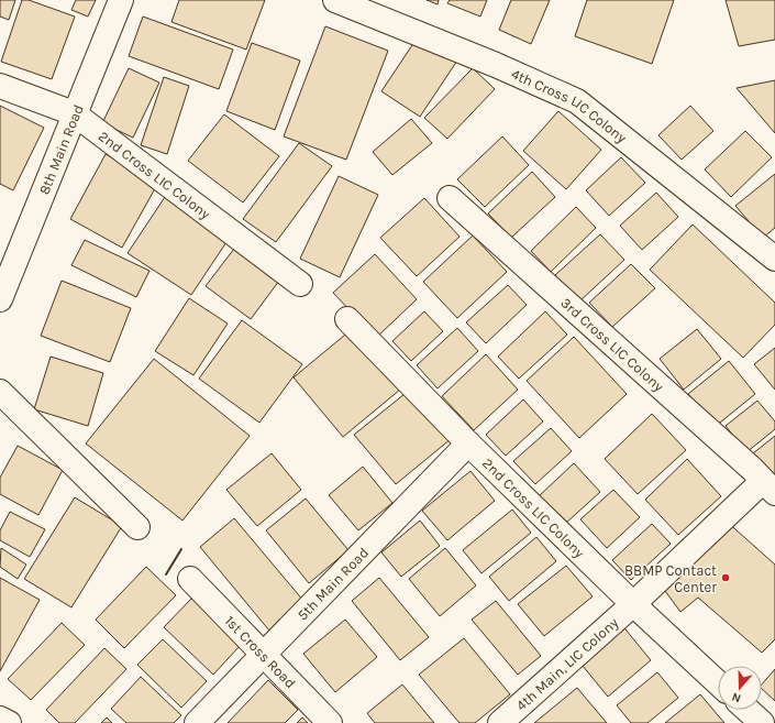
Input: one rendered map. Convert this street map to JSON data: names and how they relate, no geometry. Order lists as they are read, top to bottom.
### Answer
{
  "streets": {
    "street": [
      "4th Cross LIC Colony",
      "8th Main Road",
      "2nd Cross LIC Colony",
      "3rd Cross LIC Colony",
      "5th Main Road",
      "1st Cross Road",
      "4th Main, LIC Colony"
    ]
  },
  "crossings": [
    ["8th Main Road", "2nd Cross LIC Colony"],
    ["2nd Cross LIC Colony", "5th Main Road"],
    ["2nd Cross LIC Colony", "4th Main, LIC Colony"],
    ["3rd Cross LIC Colony", "4th Main, LIC Colony"],
    ["5th Main Road", "1st Cross Road"]
  ],
  "places": ["BBMP Contact Center"],
  "north": "bottom"
}
